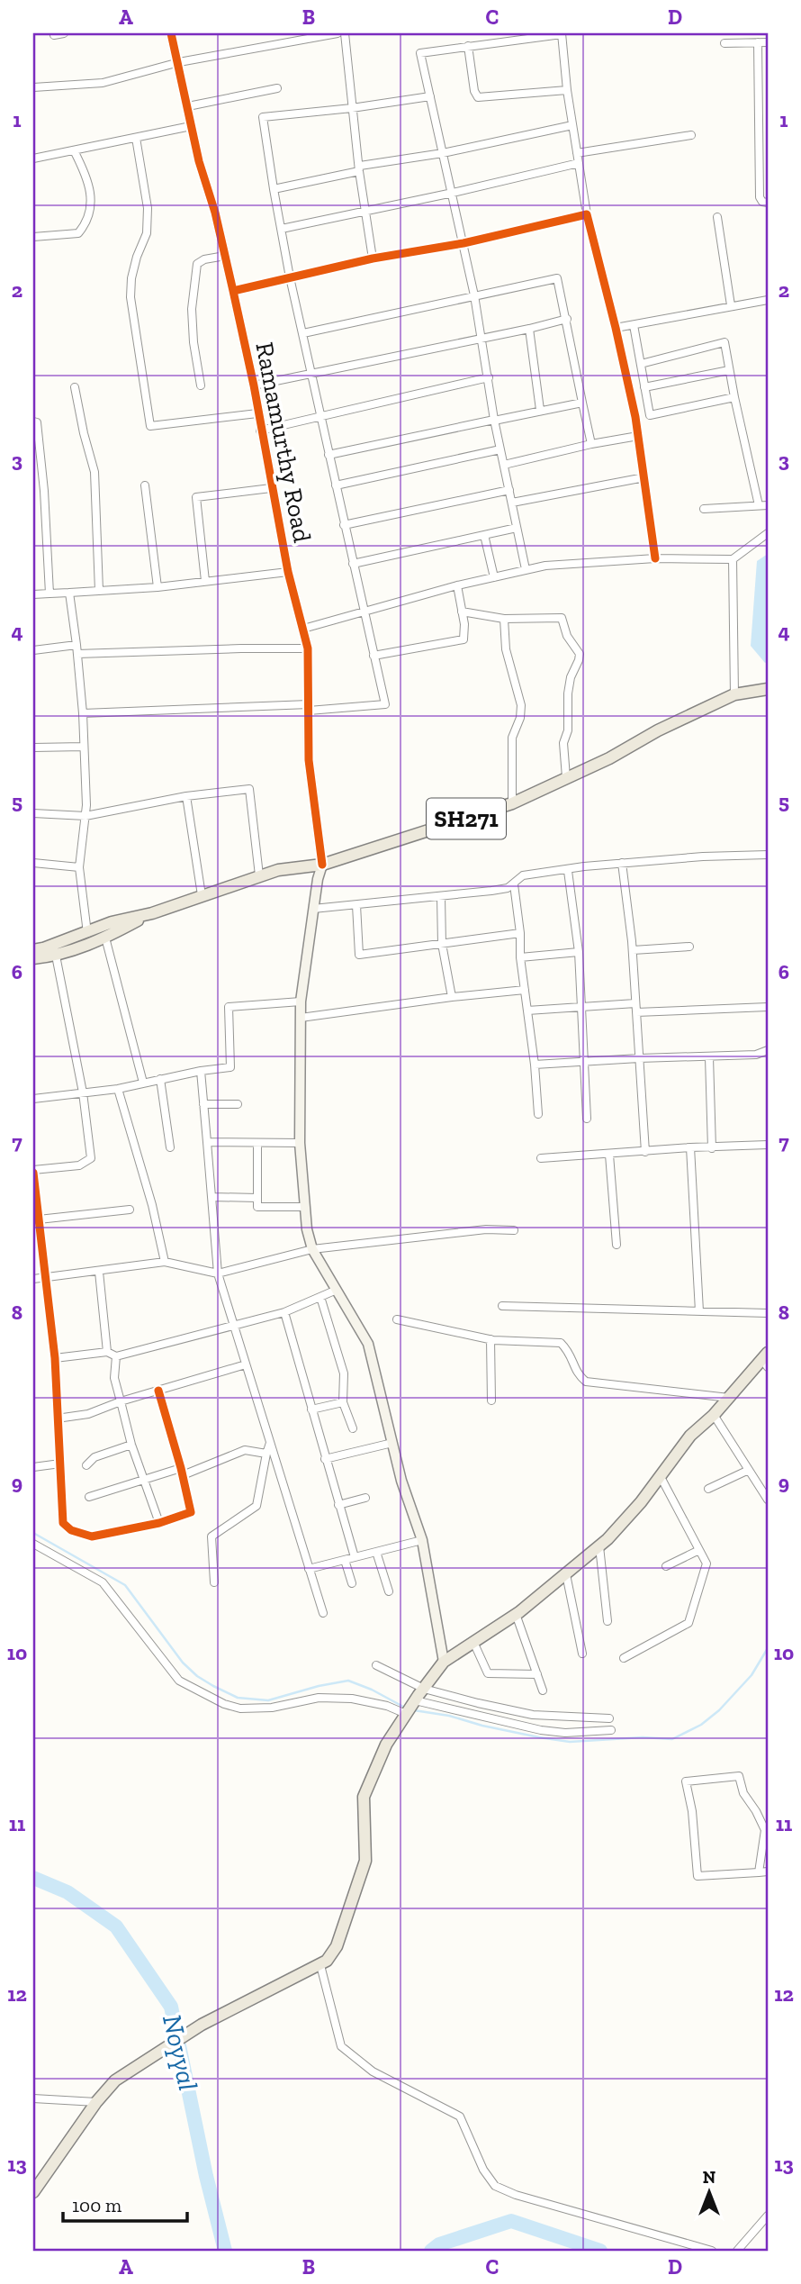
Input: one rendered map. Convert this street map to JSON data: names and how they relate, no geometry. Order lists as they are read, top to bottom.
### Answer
{
  "streets": {
    "main road": ["SH271"],
    "street": ["Ramamurthy Road"]
  },
  "crossings": [
    ["Ramamurthy Road", "SH271"]
  ],
  "water": ["Noyyal"],
  "scale_bar": "100 m",
  "north": "top",
  "grid": {
    "columns": [
      "A",
      "B",
      "C",
      "D"
    ],
    "rows": [
      "1",
      "2",
      "3",
      "4",
      "5",
      "6",
      "7",
      "8",
      "9",
      "10",
      "11",
      "12",
      "13"
    ]
  }
}
